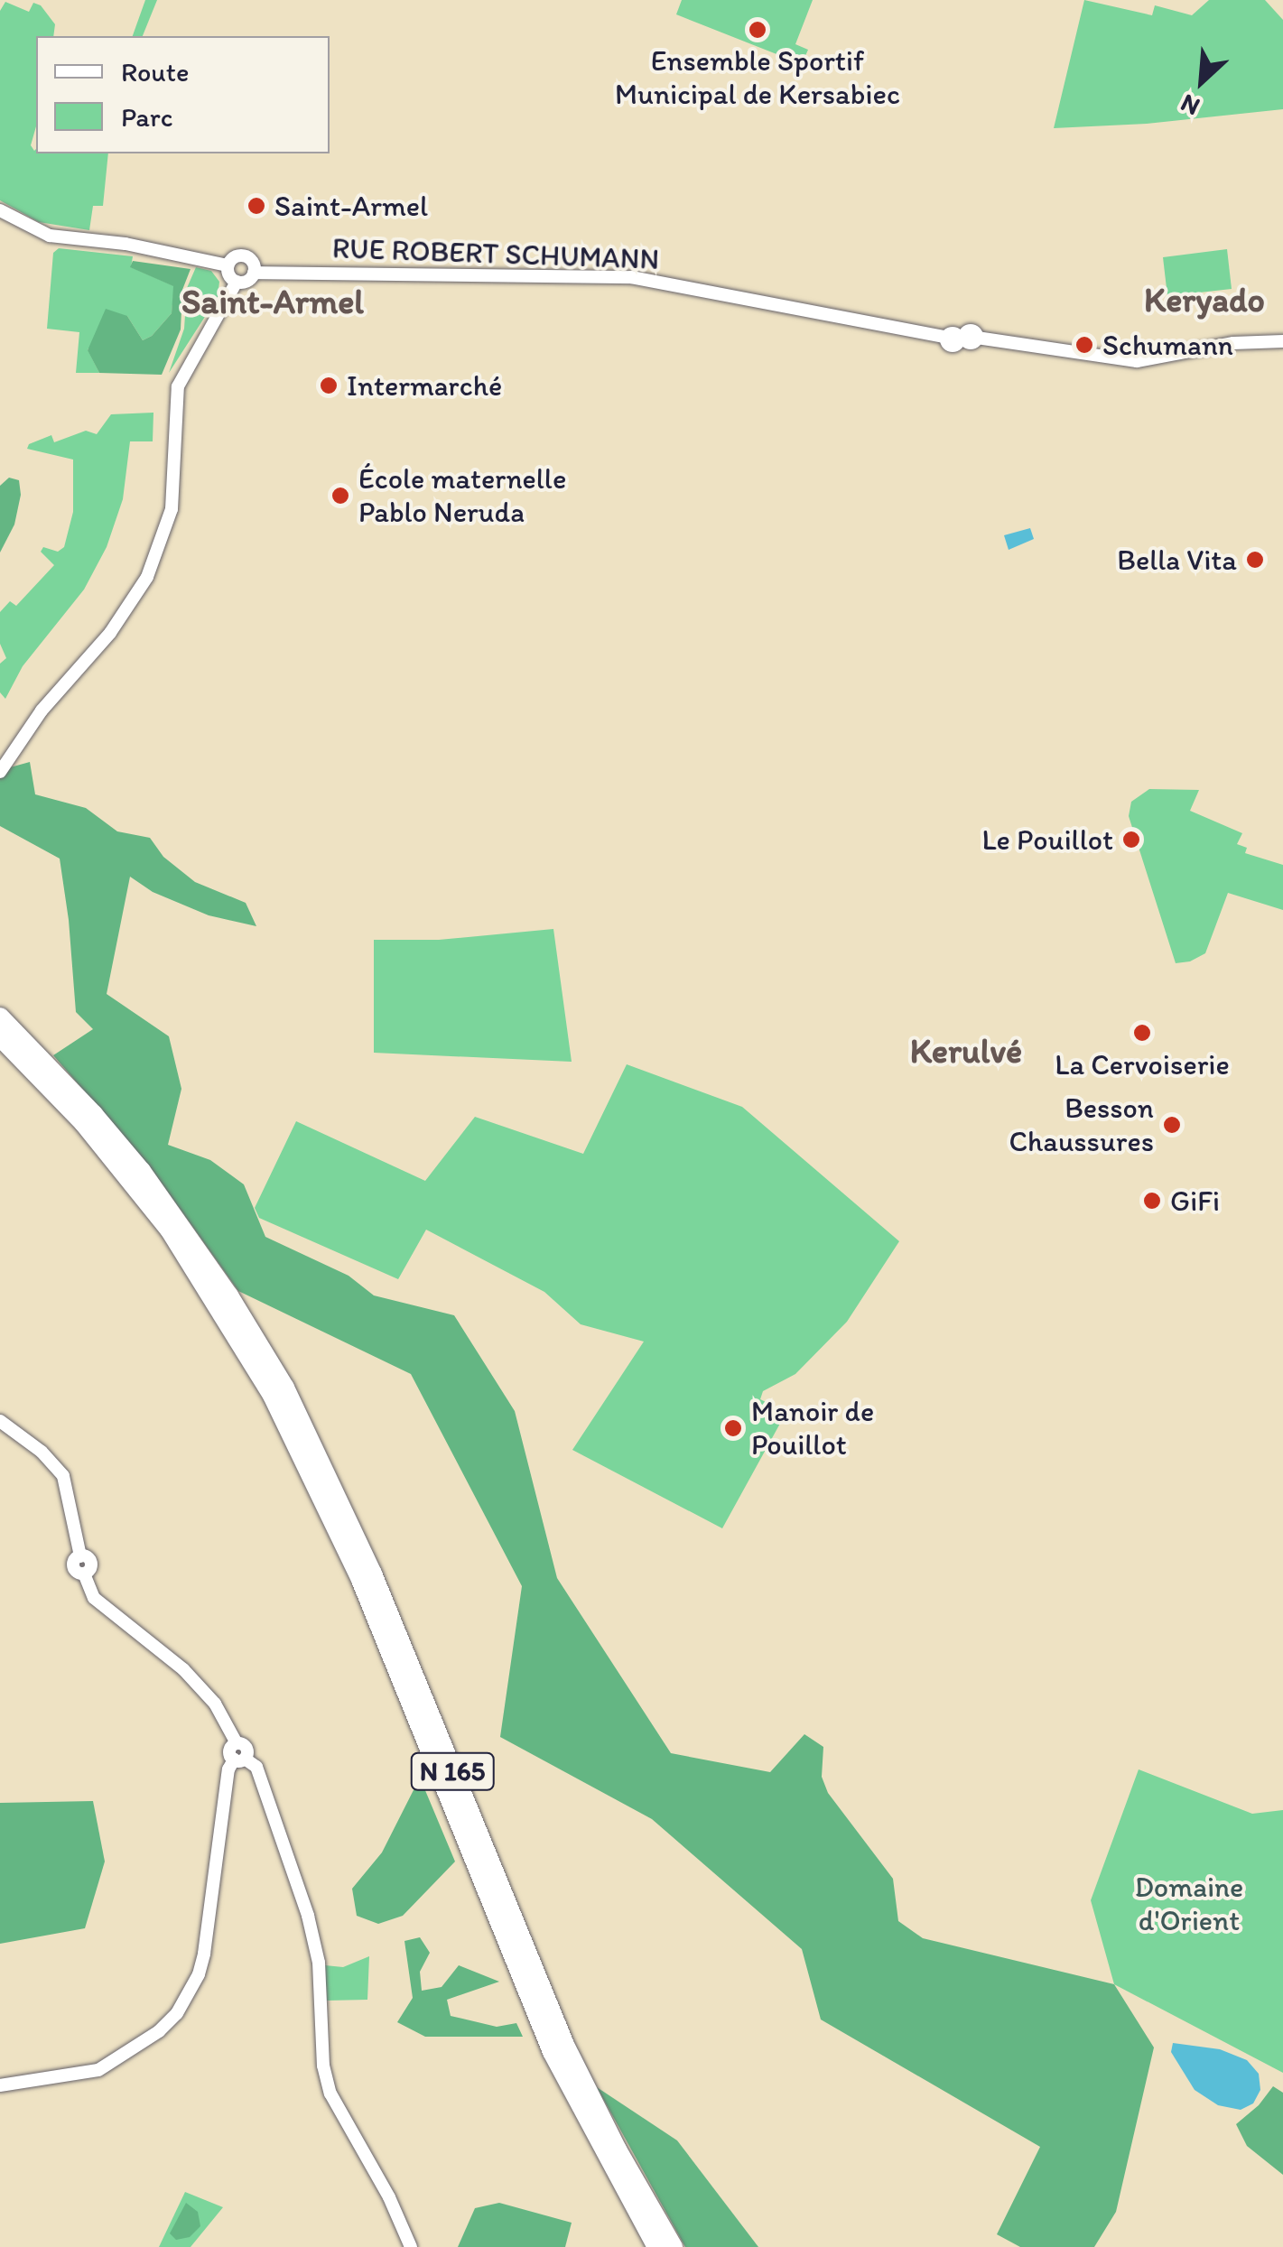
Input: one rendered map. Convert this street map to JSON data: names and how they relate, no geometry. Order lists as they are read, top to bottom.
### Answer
{
  "streets": {
    "highway": ["N 165"],
    "street": ["RUE ROBERT SCHUMANN"]
  },
  "districts": ["Keryado", "Saint-Armel", "Kerulvé"],
  "parks": ["Domaine d'Orient"],
  "places": [
    "Ensemble Sportif Municipal de Kersabiec",
    "Saint-Armel",
    "Schumann",
    "Intermarché",
    "École maternelle Pablo Neruda",
    "Bella Vita",
    "Le Pouillot",
    "La Cervoiserie",
    "Besson Chaussures",
    "GiFi",
    "Manoir de Pouillot"
  ],
  "legend": ["Route", "Parc"],
  "north": "bottom left"
}
